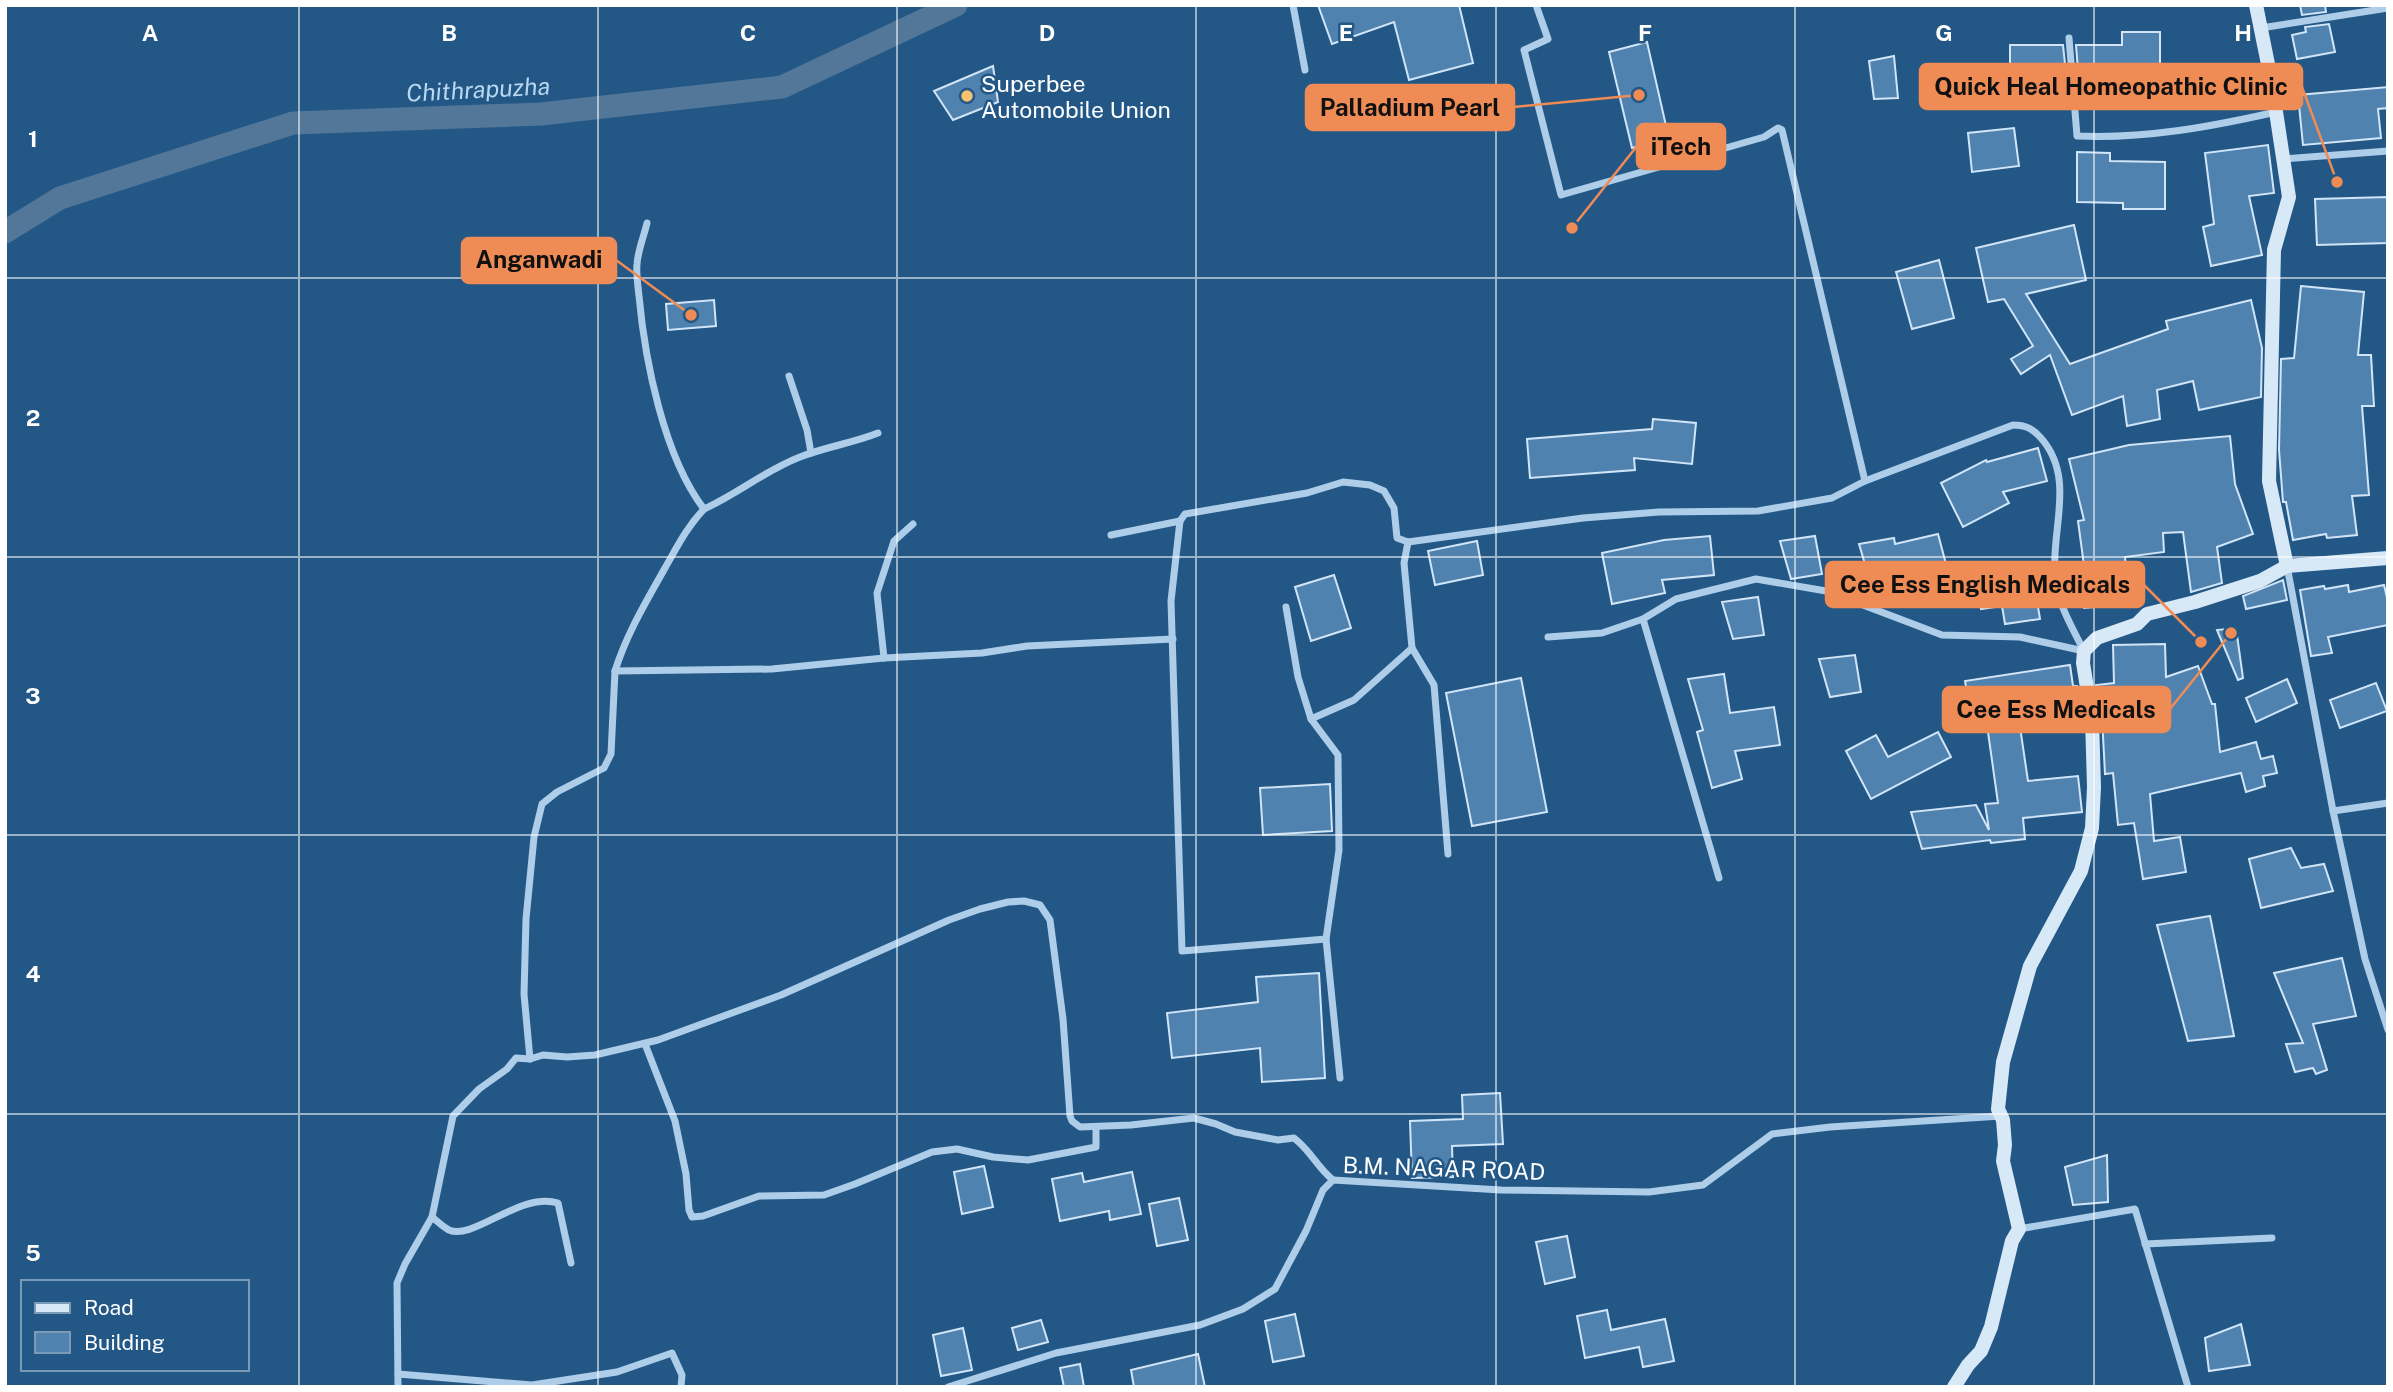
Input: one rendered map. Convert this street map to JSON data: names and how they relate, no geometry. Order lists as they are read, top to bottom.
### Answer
{
  "streets": {
    "street": ["B.M. NAGAR ROAD"]
  },
  "water": ["Chithrapuzha"],
  "places": [
    "Palladium Pearl",
    "Superbee Automobile Union",
    "Quick Heal Homeopathic Clinic",
    "iTech",
    "Anganwadi",
    "Cee Ess Medicals",
    "Cee Ess English Medicals"
  ],
  "legend": ["Road", "Building"],
  "grid": {
    "columns": [
      "A",
      "B",
      "C",
      "D",
      "E",
      "F",
      "G",
      "H"
    ],
    "rows": [
      "1",
      "2",
      "3",
      "4",
      "5"
    ]
  }
}
